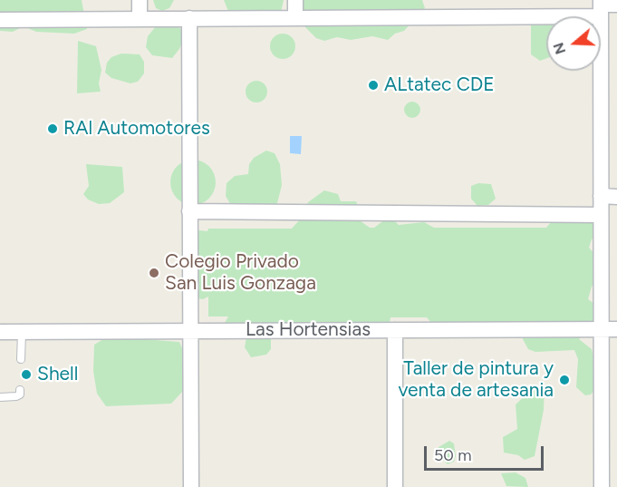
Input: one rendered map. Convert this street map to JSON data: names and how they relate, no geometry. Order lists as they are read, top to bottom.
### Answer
{
  "streets": {
    "street": ["Las Hortensias"]
  },
  "places": [
    "ALtatec CDE",
    "RAl Automotores",
    "Colegio Privado San Luis Gonzaga",
    "Shell",
    "Taller de pintura y venta de artesania"
  ],
  "scale_bar": "50 m",
  "north": "left"
}
